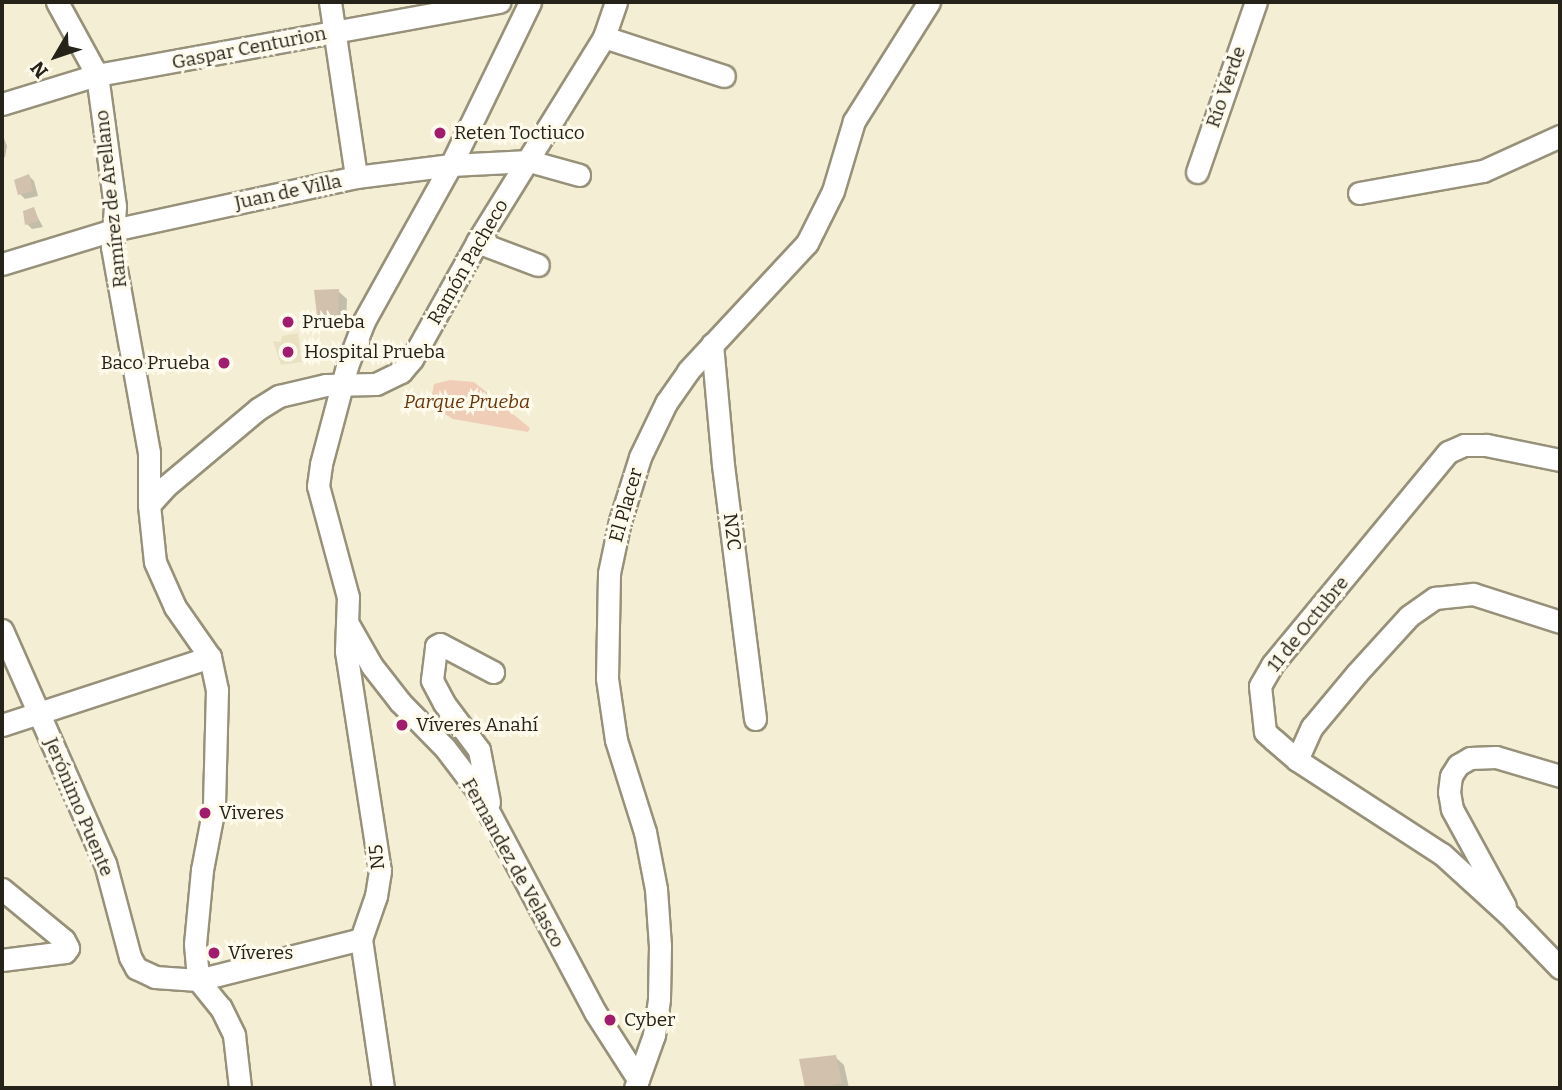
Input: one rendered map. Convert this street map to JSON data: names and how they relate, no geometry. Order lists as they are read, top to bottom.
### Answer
{
  "streets": {
    "street": [
      "Gaspar Centurion",
      "Río Verde",
      "Juan de Villa",
      "Ramírez de Arellano",
      "Ramón Pacheco",
      "El Placer",
      "N2C",
      "11 de Octubre",
      "Jerónimo Puente",
      "N5",
      "Fernandez de Velasco"
    ]
  },
  "crossings": [
    ["Gaspar Centurion", "Ramírez de Arellano"],
    ["Juan de Villa", "Ramírez de Arellano"],
    ["Juan de Villa", "Ramón Pacheco"],
    ["Juan de Villa", "N5"],
    ["Ramírez de Arellano", "Ramón Pacheco"],
    ["Ramírez de Arellano", "Jerónimo Puente"],
    ["Ramón Pacheco", "N5"],
    ["El Placer", "N2C"],
    ["El Placer", "Fernandez de Velasco"],
    ["N5", "Fernandez de Velasco"]
  ],
  "parks": ["Parque Prueba"],
  "places": [
    "Reten Toctiuco",
    "Prueba",
    "Hospital Prueba",
    "Baco Prueba",
    "Víveres Anahí",
    "Viveres",
    "Víveres",
    "Cyber"
  ],
  "north": "bottom left"
}
